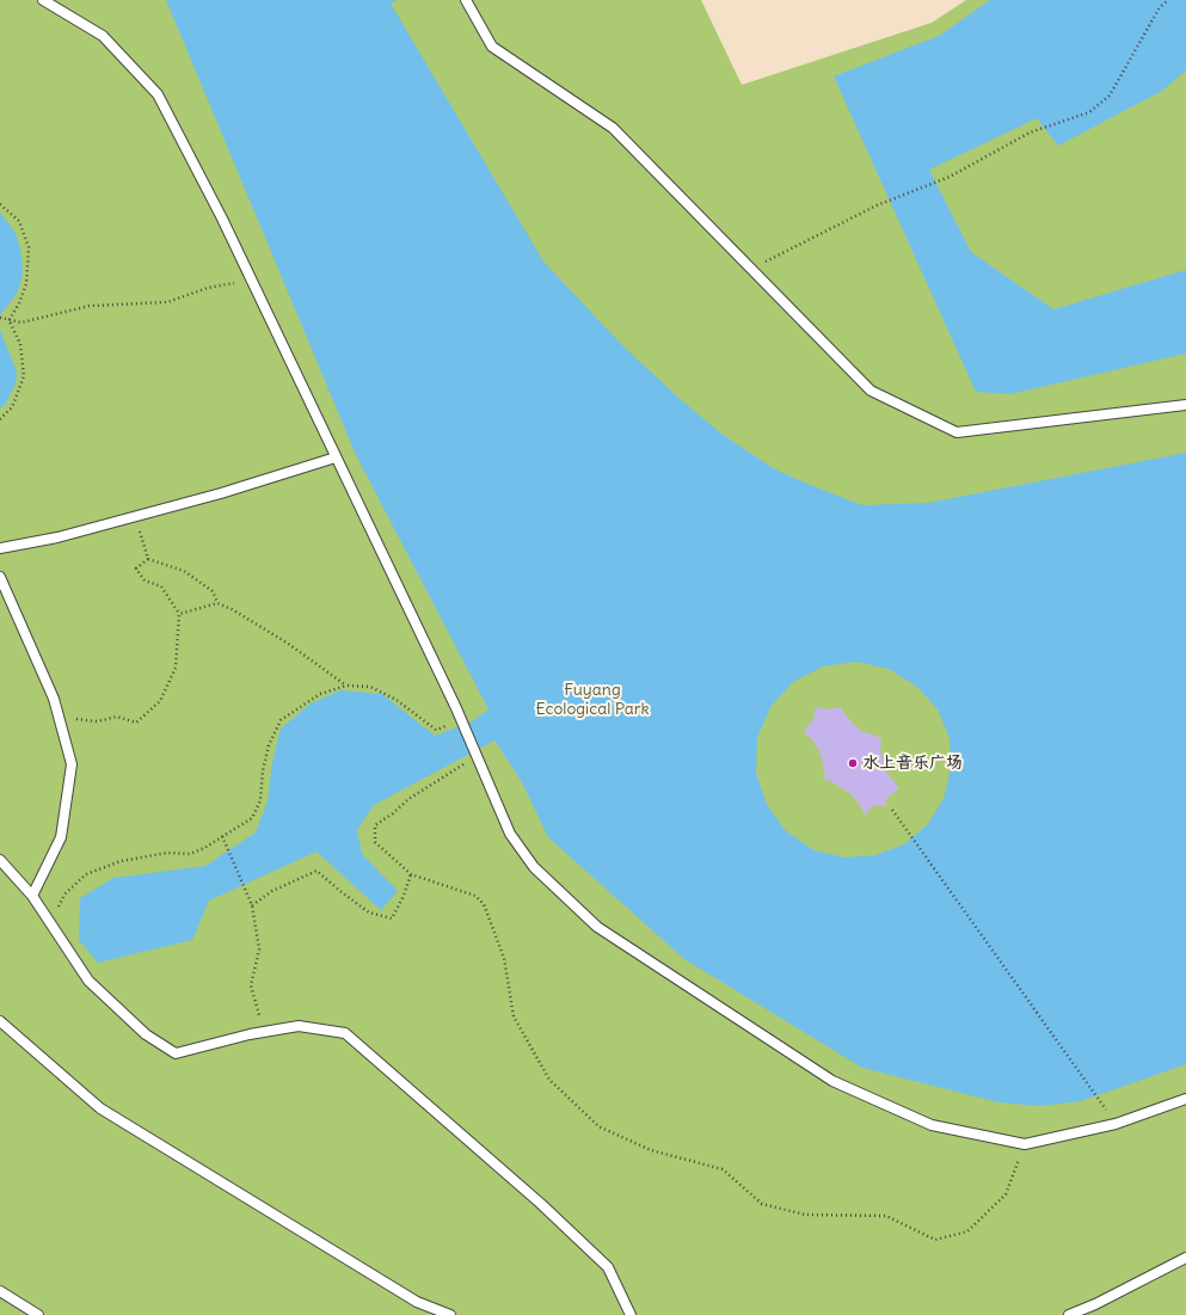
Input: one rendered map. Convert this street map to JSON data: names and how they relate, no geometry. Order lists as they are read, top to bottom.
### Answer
{
  "parks": ["Fuyang Ecological Park"],
  "places": ["水上音乐广场"]
}
